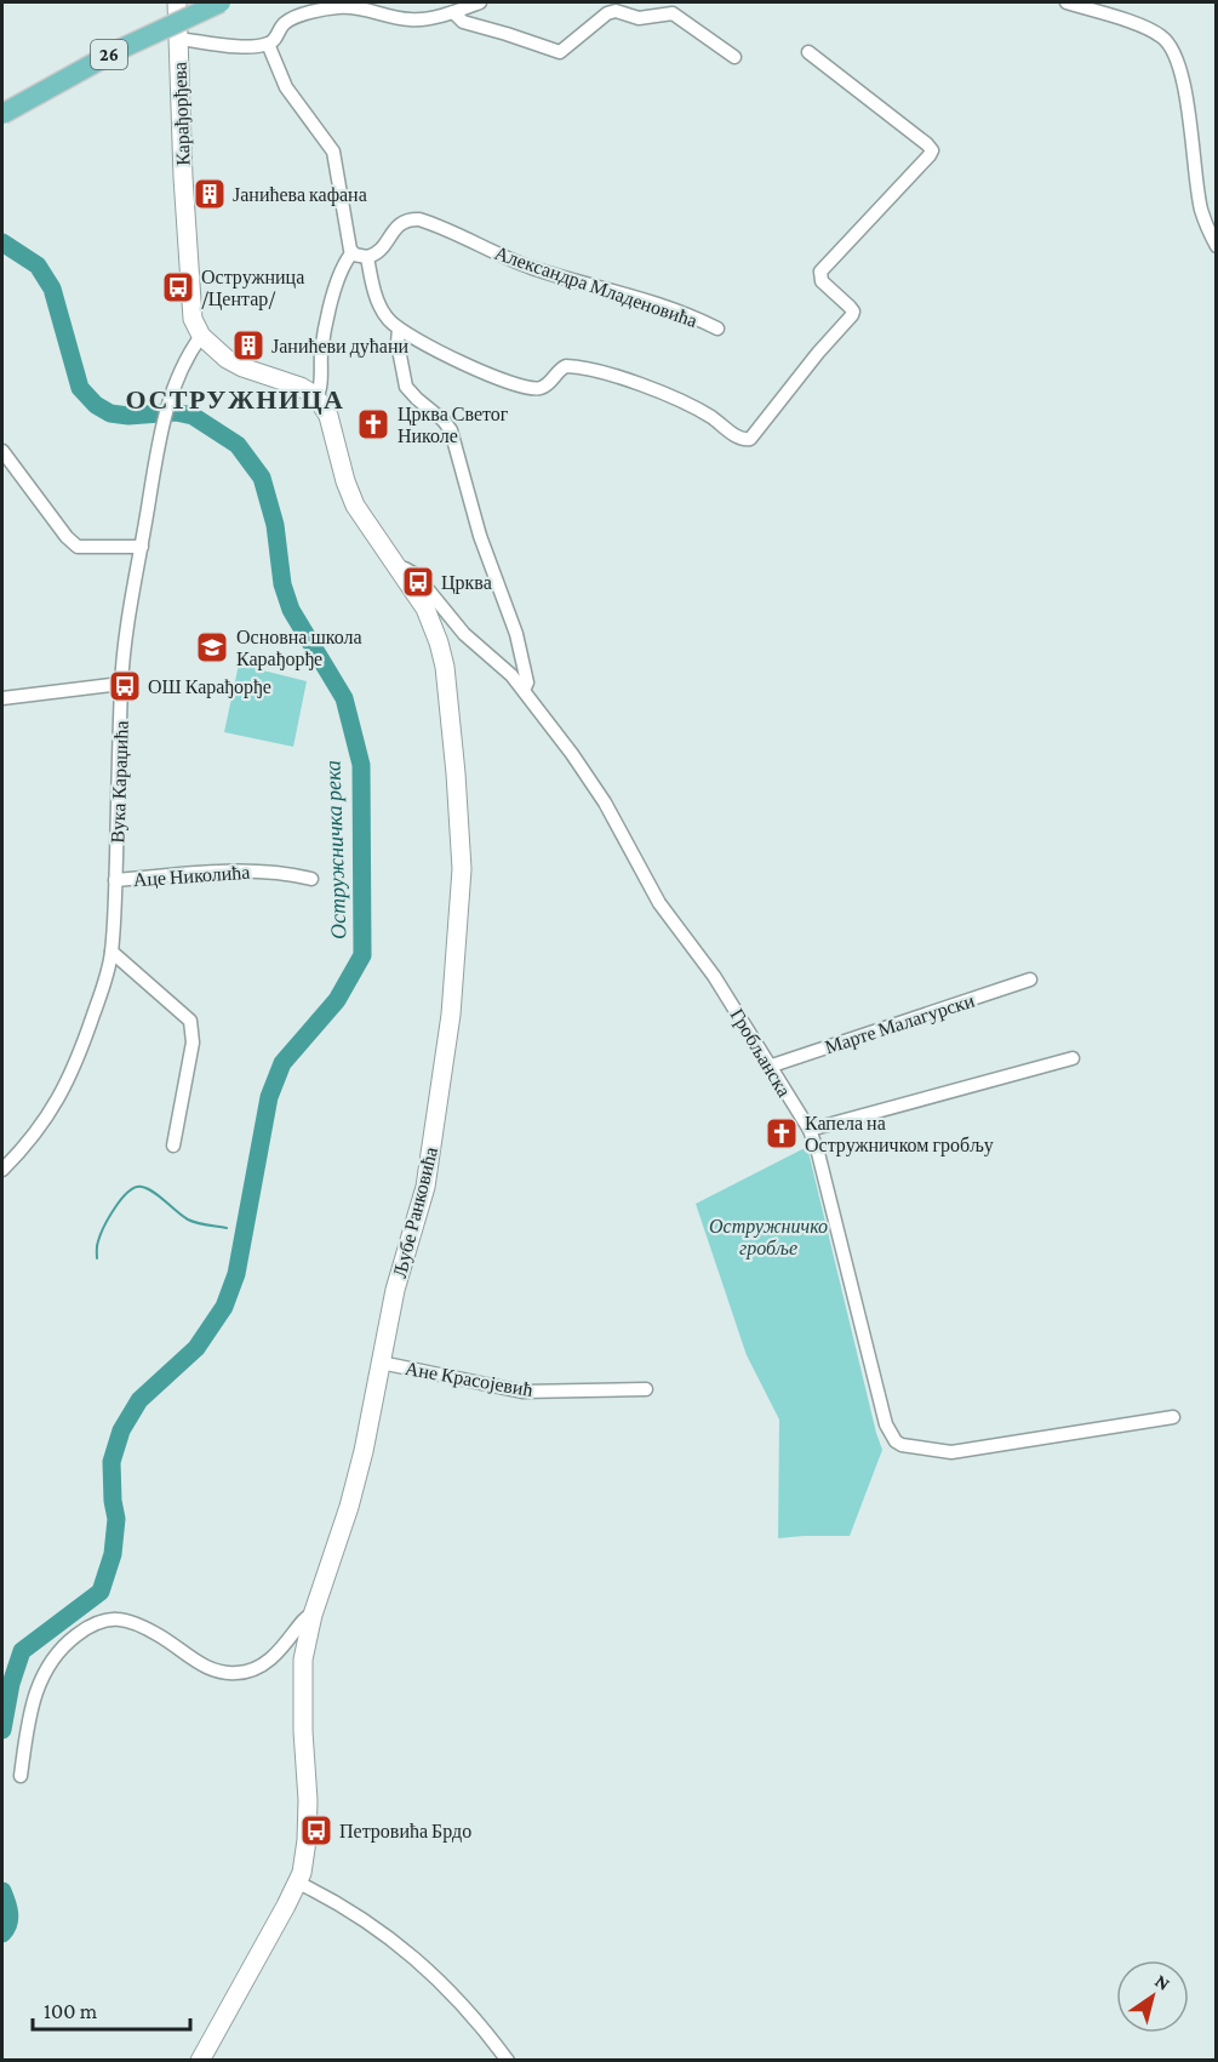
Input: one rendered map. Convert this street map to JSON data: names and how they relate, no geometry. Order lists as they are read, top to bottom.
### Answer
{
  "streets": {
    "main road": ["26"],
    "street": [
      "Карађорђева",
      "Александра Младеновића",
      "Вука Караџића",
      "Аце Николића",
      "Марте Малагурски",
      "Гробљанска",
      "Љубе Ранковића",
      "Ане Красојевић"
    ]
  },
  "crossings": [
    ["Карађорђева", "Вука Караџића"],
    ["Вука Караџића", "Аце Николића"],
    ["Марте Малагурски", "Гробљанска"],
    ["Гробљанска", "Љубе Ранковића"],
    ["Љубе Ранковића", "Ане Красојевић"]
  ],
  "districts": ["ОСТРУЖНИЦА"],
  "water": ["Остружничка река"],
  "parks": ["Остружничко гробље"],
  "places": {
    "building": ["Јанићева кафана", "Јанићеви дућани"],
    "bus stop": [
      "Остружница /Центар/",
      "Црква",
      "ОШ Карађорђе",
      "Петровића Брдо"
    ],
    "church": ["Црква Светог Николе", "Капела на Остружничком гробљу"],
    "school or university": ["Основна школа Карађорђе"]
  },
  "scale_bar": "100 m",
  "north": "top right"
}
